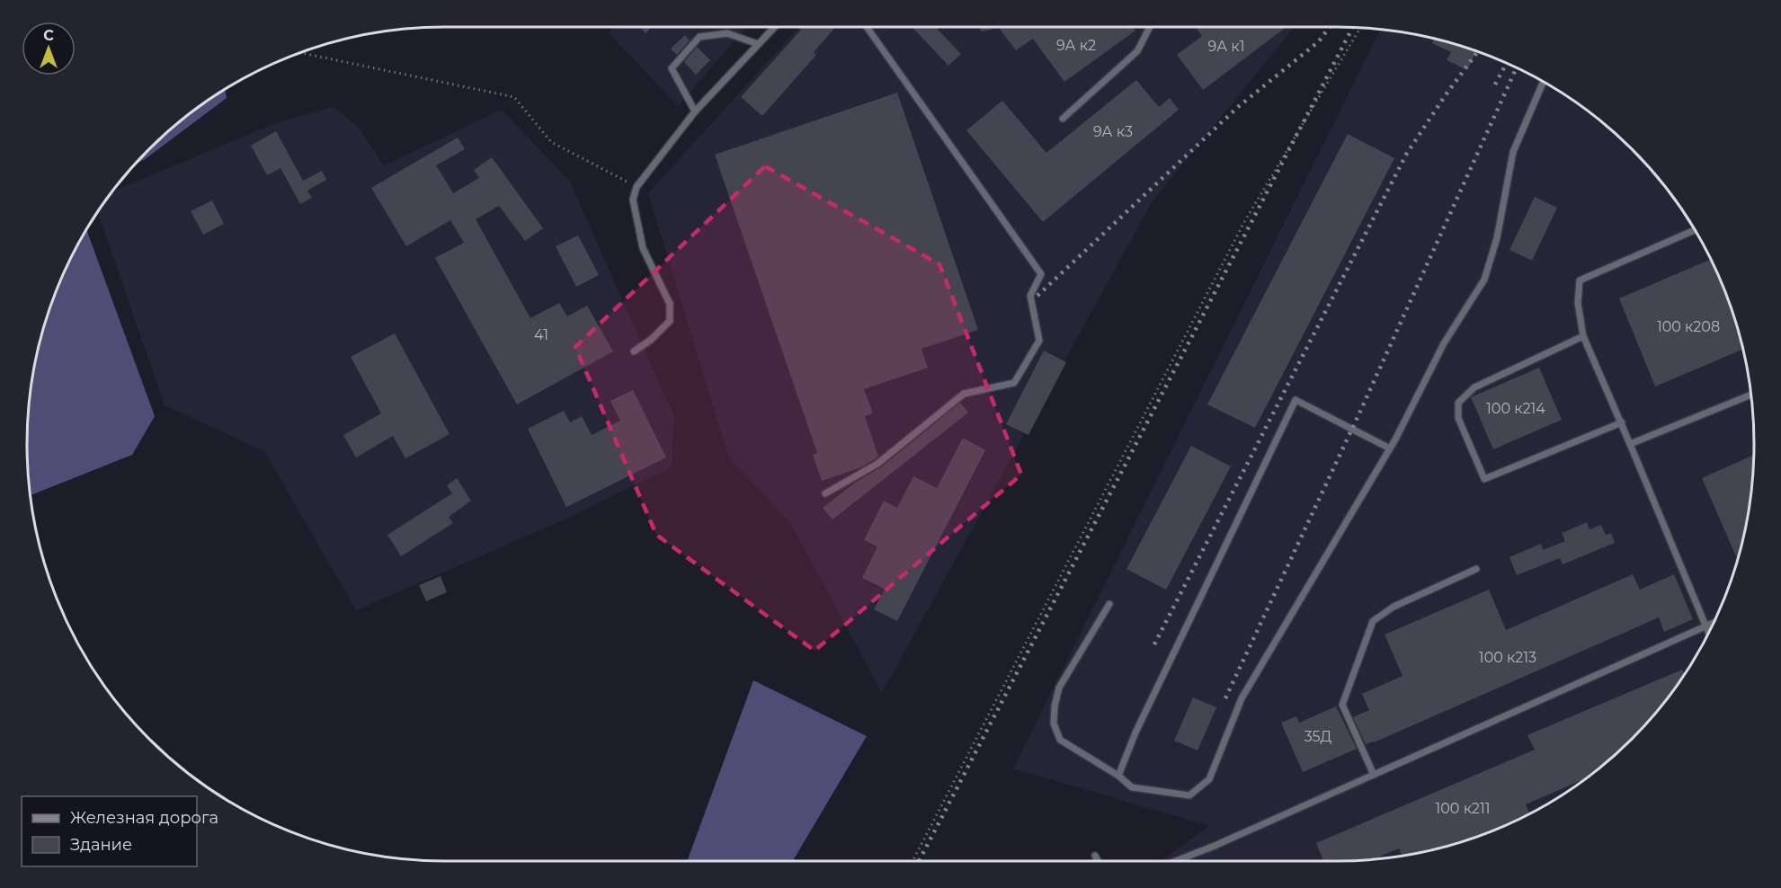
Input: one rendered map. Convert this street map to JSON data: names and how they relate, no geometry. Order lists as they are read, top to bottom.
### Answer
{
  "house_numbers": [
    "9А к2",
    "9А к1",
    "9А к3",
    "100 к208",
    "41",
    "100 к214",
    "100 к213",
    "35Д",
    "100 к211"
  ],
  "legend": ["Железная дорога", "Здание"],
  "north": "top"
}
